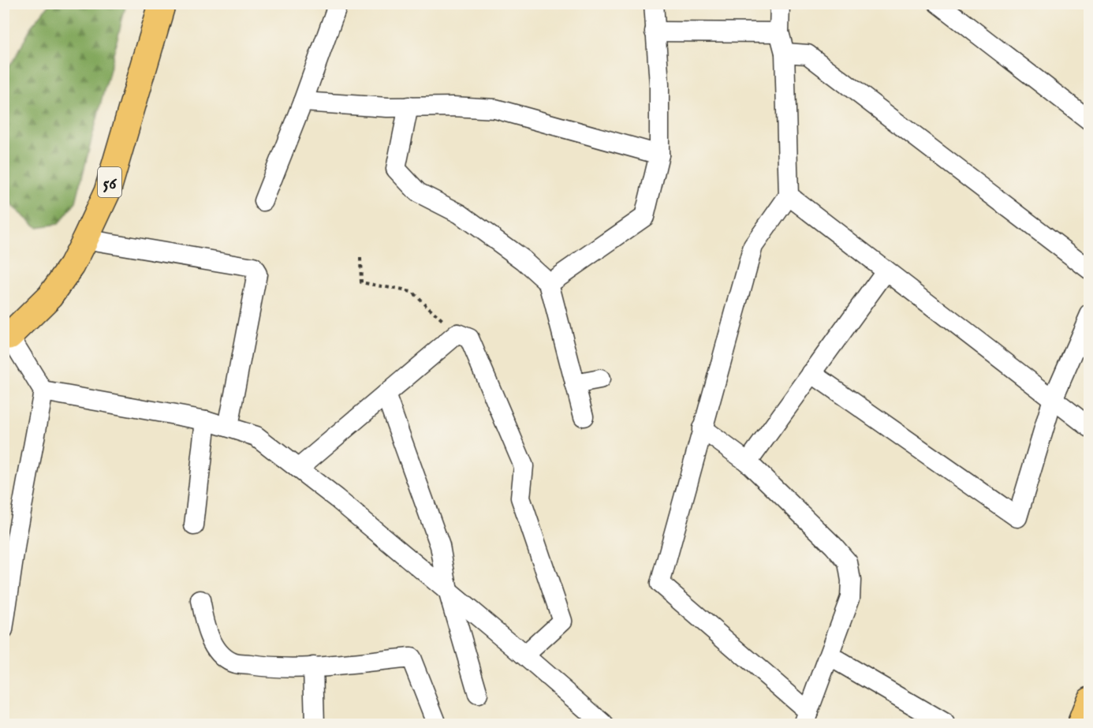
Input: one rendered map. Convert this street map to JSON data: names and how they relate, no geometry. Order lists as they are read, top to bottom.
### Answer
{
  "streets": {
    "main road": ["56"]
  }
}
